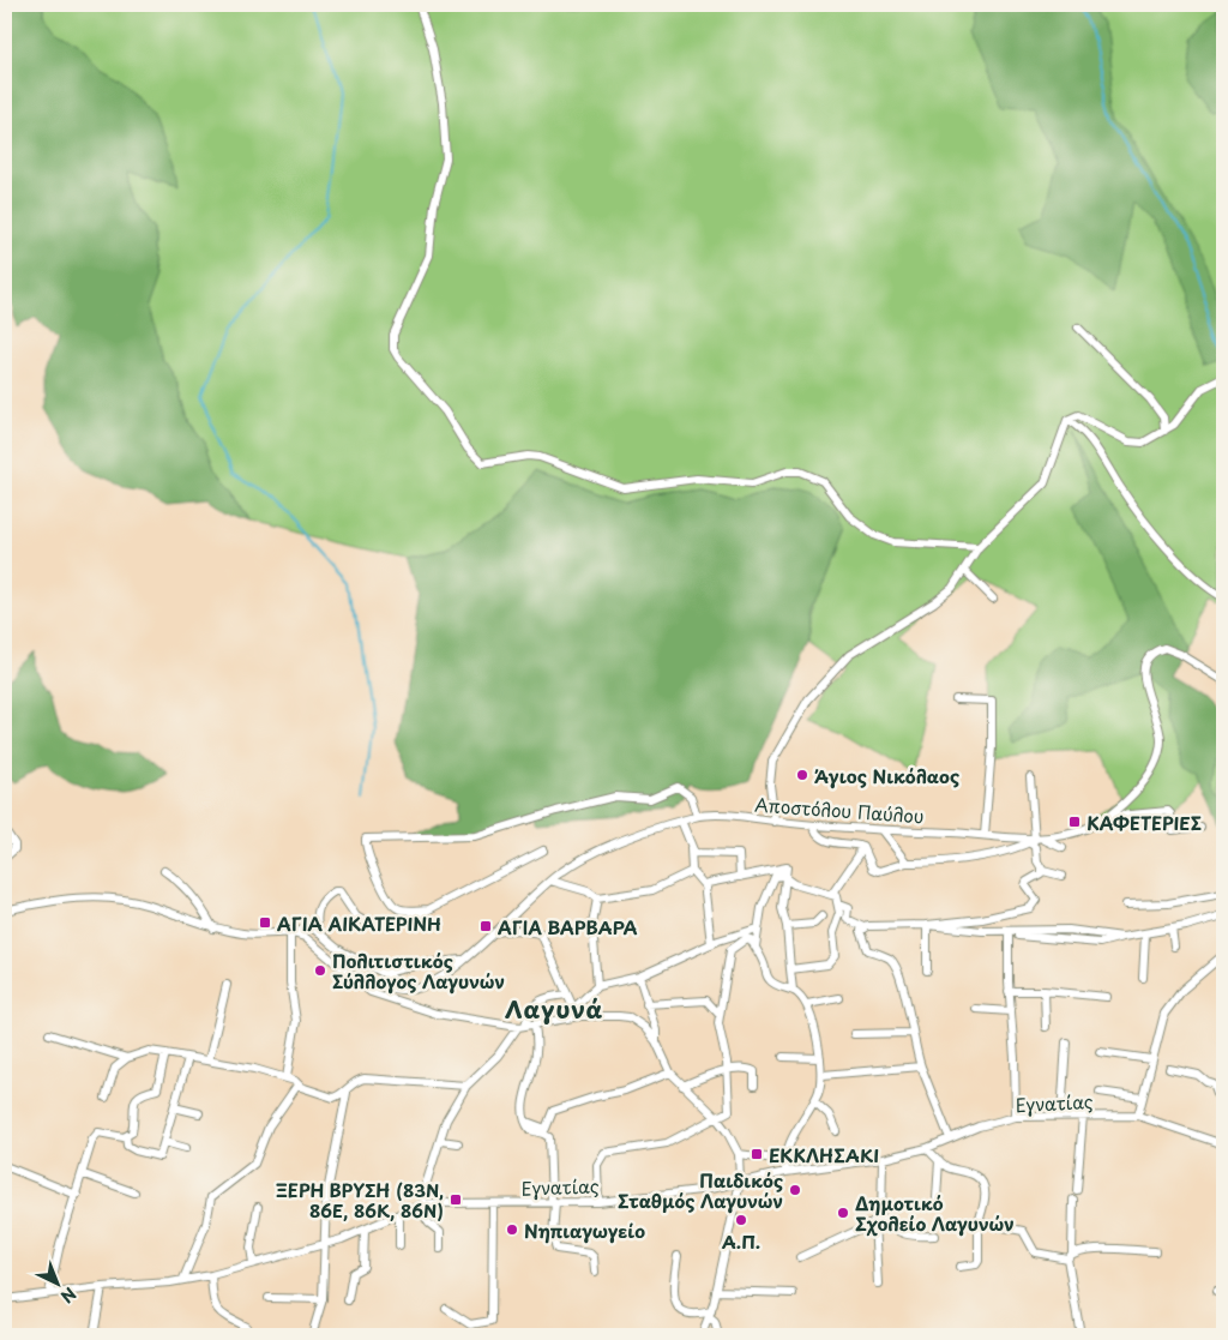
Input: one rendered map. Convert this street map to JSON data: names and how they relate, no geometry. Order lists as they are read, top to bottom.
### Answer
{
  "streets": {
    "street": ["Αποστόλου Παύλου", "Εγνατίας"]
  },
  "districts": ["Λαγυνά"],
  "places": {
    "other": [
      "Άγιος Νικόλαος",
      "Πολιτιστικός Σύλλογος Λαγυνών",
      "Παιδικός Σταθμός Λαγυνών",
      "Δημοτικό Σχολείο Λαγυνών",
      "Α.Π.",
      "Νηπιαγωγείο"
    ],
    "transit": [
      "ΚΑΦΕΤΕΡΙΕΣ",
      "ΑΓΙΑ ΑΙΚΑΤΕΡΙΝΗ",
      "ΑΓΙΑ ΒΑΡΒΑΡΑ",
      "ΕΚΚΛΗΣΑΚΙ",
      "ΞΕΡΗ ΒΡΥΣΗ (83Ν, 86Ε, 86Κ, 86Ν)"
    ]
  },
  "north": "bottom right"
}
